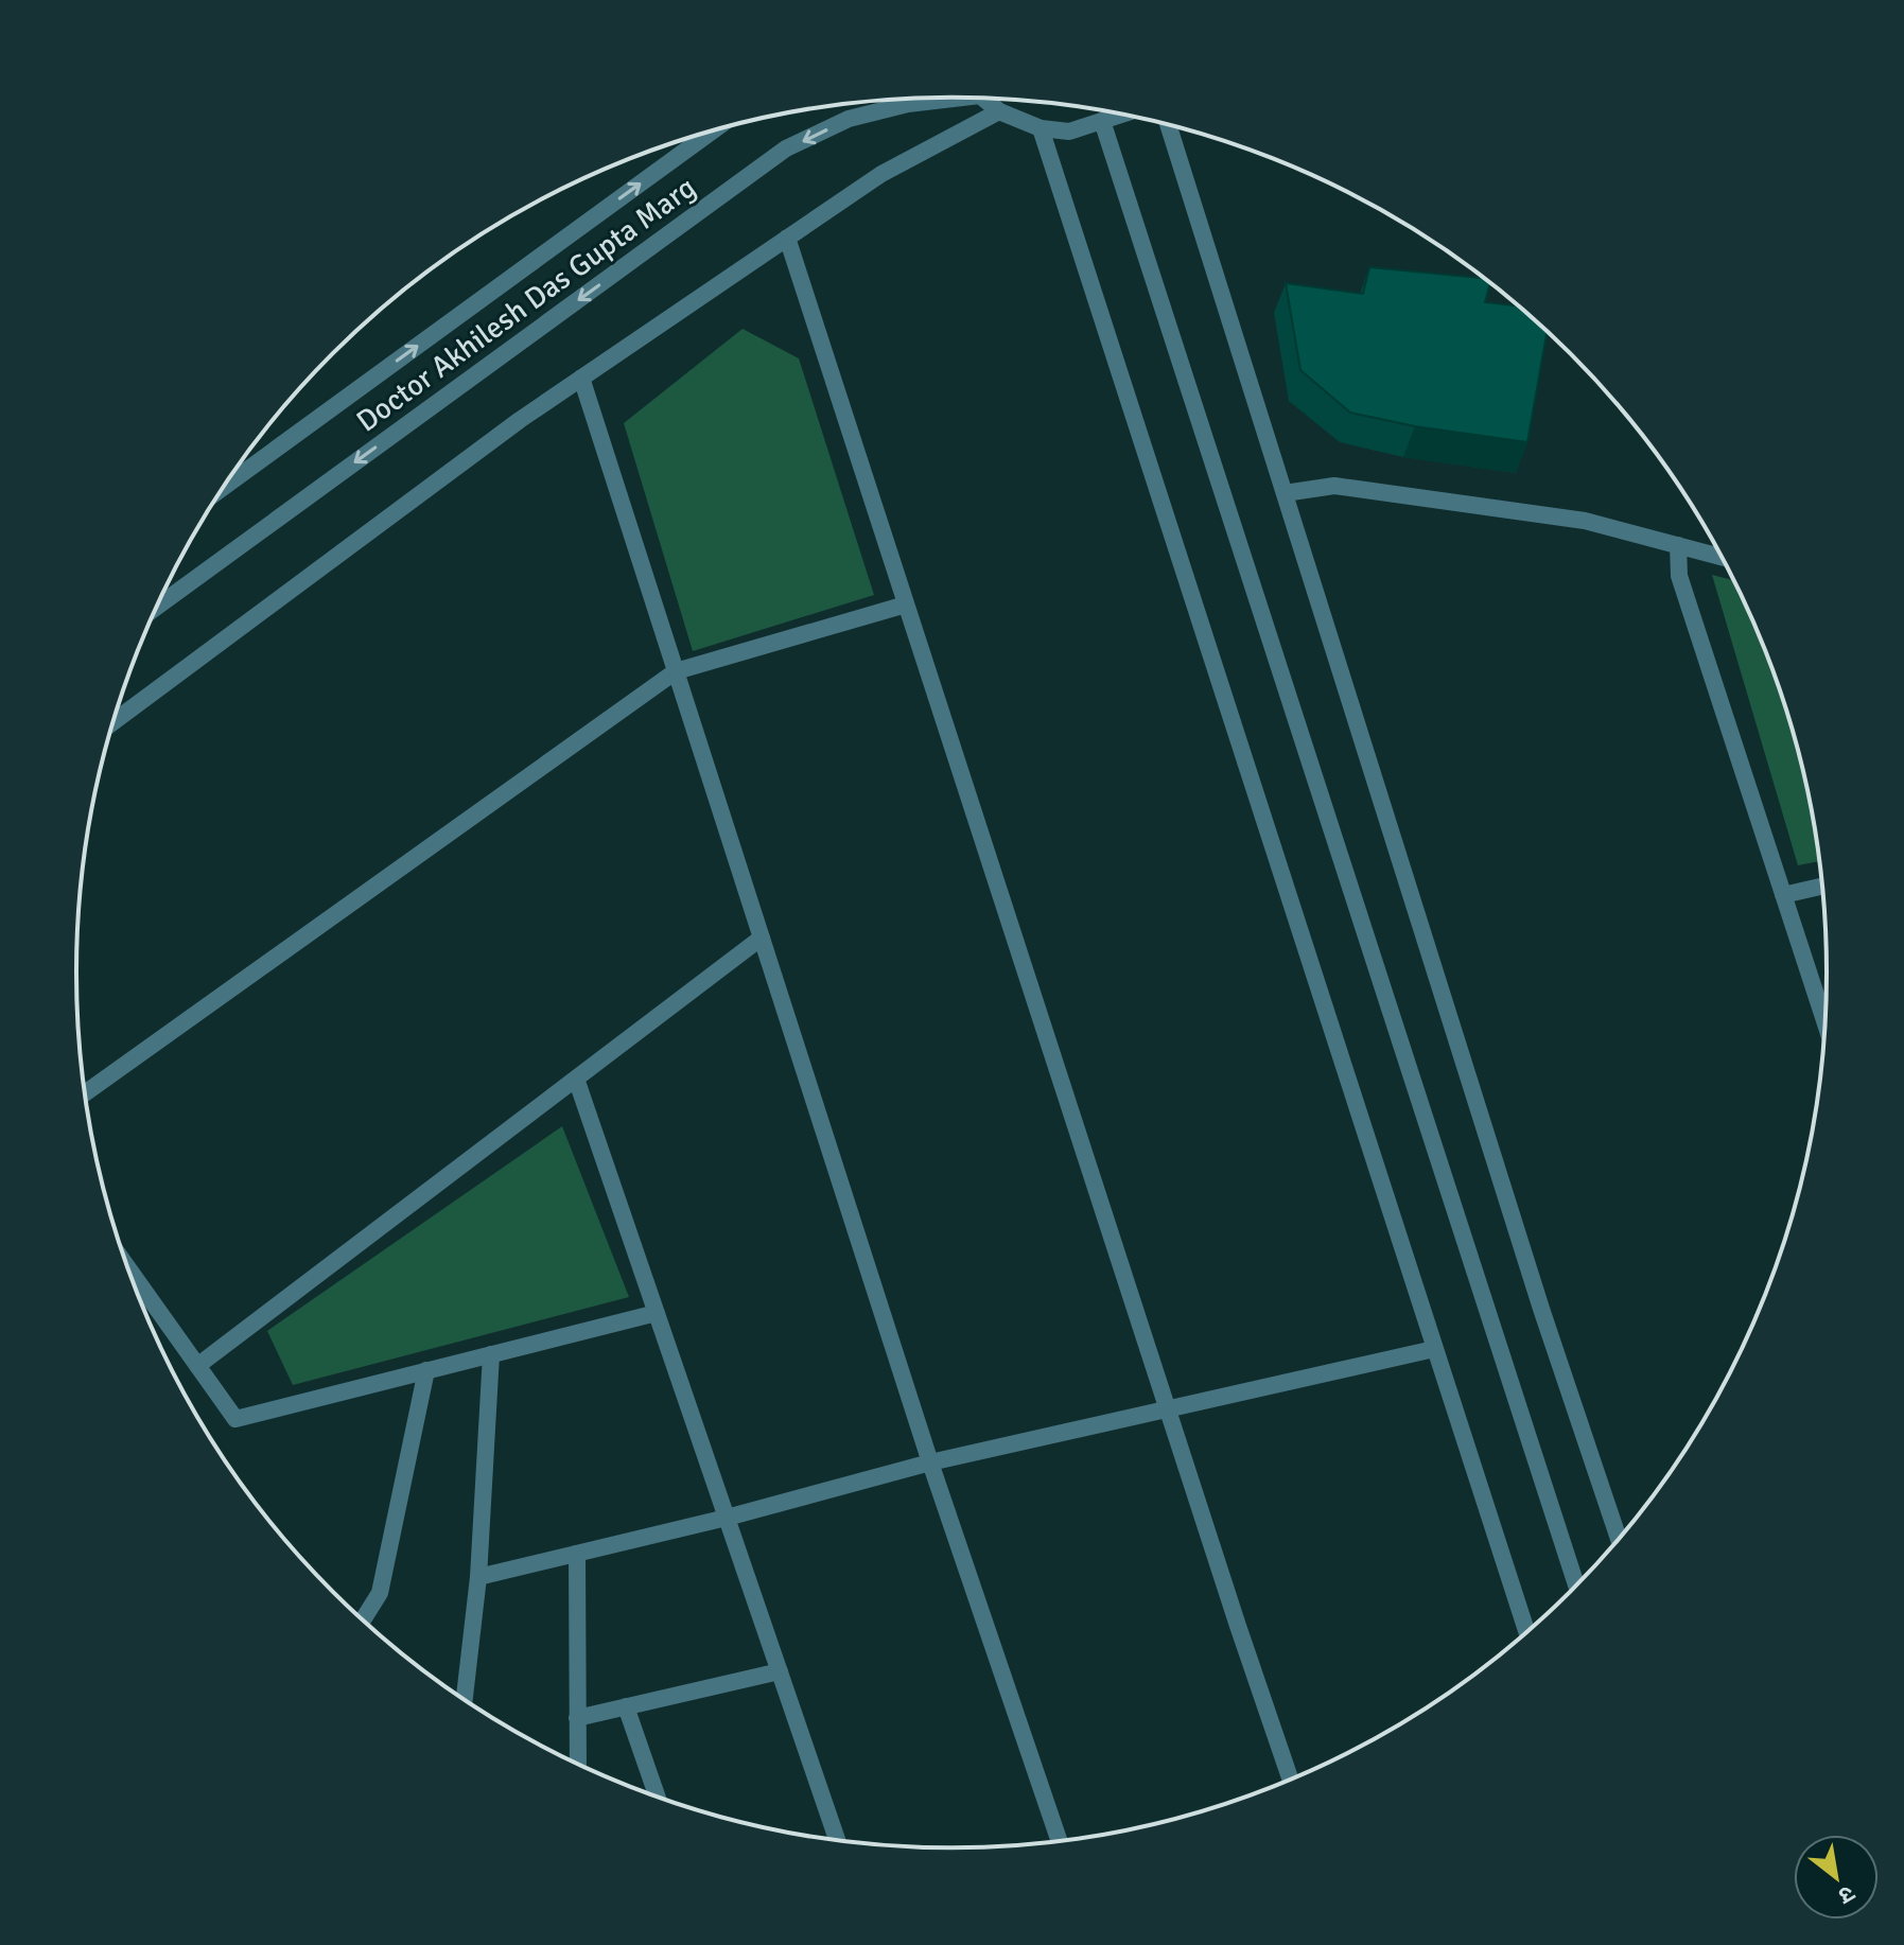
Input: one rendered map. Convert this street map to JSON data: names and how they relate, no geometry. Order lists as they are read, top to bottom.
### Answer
{
  "streets": {
    "street": ["Doctor Akhilesh Das Gupta Marg"]
  },
  "north": "bottom right"
}
